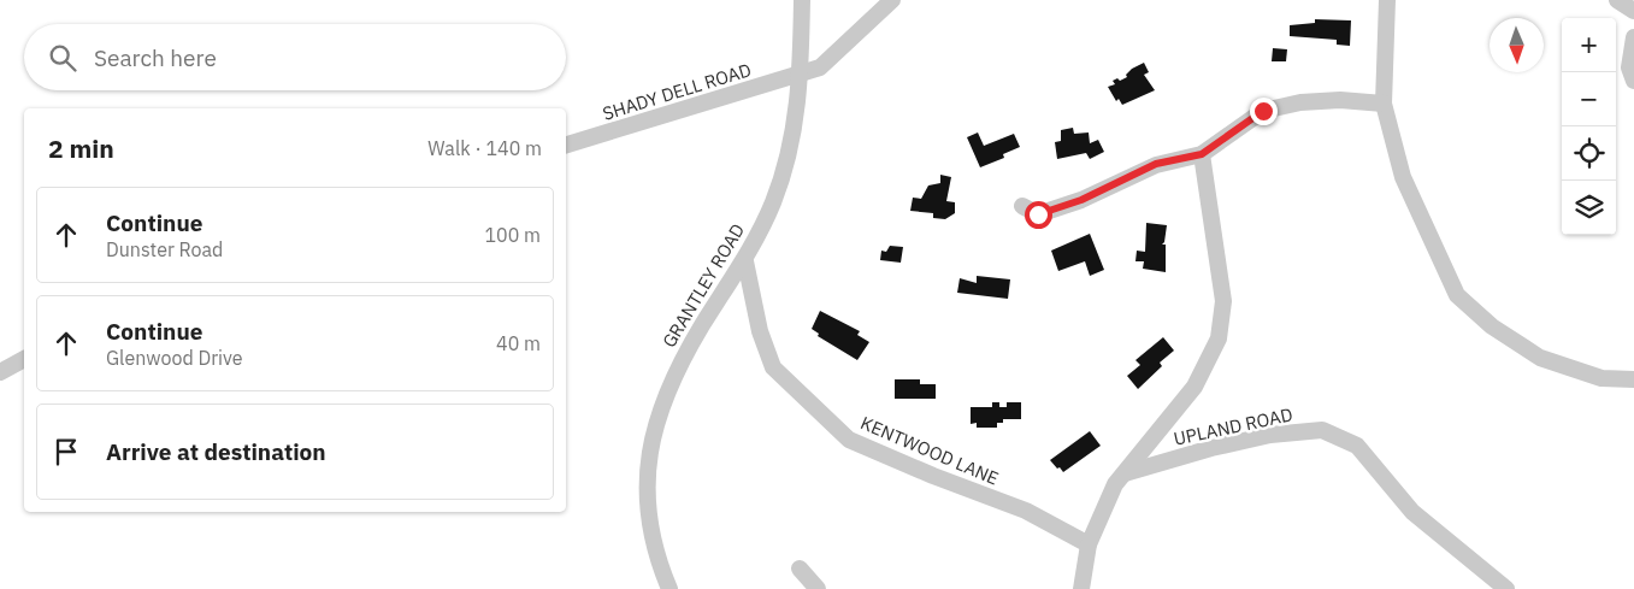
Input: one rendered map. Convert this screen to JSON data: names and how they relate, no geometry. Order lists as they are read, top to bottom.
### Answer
{
  "streets": {
    "street": [
      "SHADY DELL ROAD",
      "GRANTLEY ROAD",
      "UPLAND ROAD",
      "KENTWOOD LANE"
    ]
  },
  "crossings": [
    ["SHADY DELL ROAD", "GRANTLEY ROAD"],
    ["GRANTLEY ROAD", "KENTWOOD LANE"]
  ],
  "north": "bottom",
  "page": {
    "map_buttons": ["+", "−"],
    "search": "Search here",
    "heading": ["2 min", "Walk · 140 m"],
    "list": [
      ["Continue", "Dunster Road", "100 m"],
      ["Continue", "Glenwood Drive", "40 m"],
      "Arrive at destination"
    ]
  }
}
